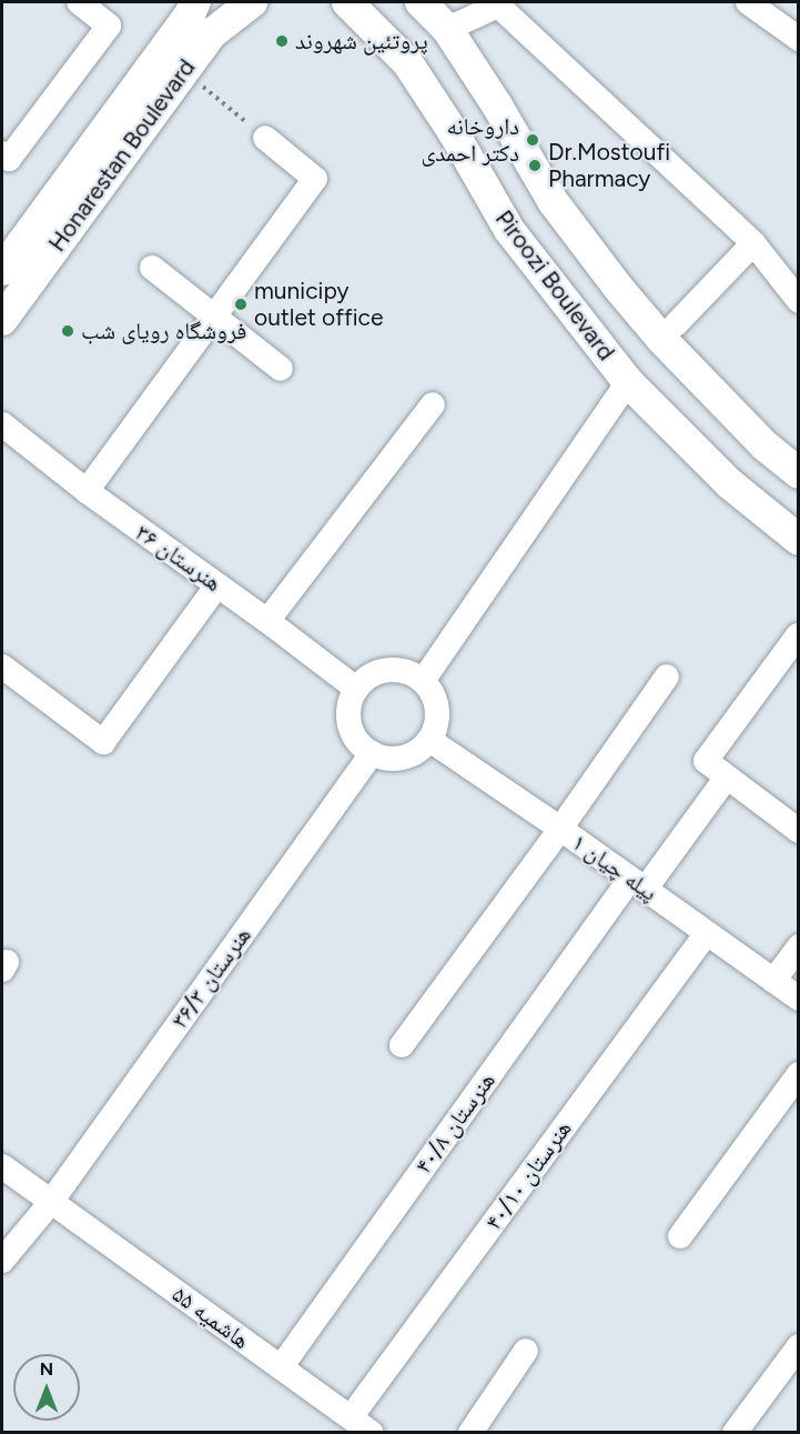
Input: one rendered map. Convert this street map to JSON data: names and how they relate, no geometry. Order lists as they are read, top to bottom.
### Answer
{
  "streets": {
    "main road": ["Honarestan Boulevard", "Piroozi Boulevard"],
    "street": [
      "هنرستان ۳۶",
      "پیله چیان ۱",
      "هنرستان ۳۶/۳",
      "هنرستان ۴۰/۸",
      "هنرستان ۴۰/۱۰",
      "هاشمیه ۵۵"
    ]
  },
  "crossings": [
    ["هنرستان ۳۶", "پیله چیان ۱"],
    ["هنرستان ۳۶", "هنرستان ۳۶/۳"],
    ["پیله چیان ۱", "هنرستان ۳۶/۳"],
    ["پیله چیان ۱", "هنرستان ۴۰/۸"],
    ["پیله چیان ۱", "هنرستان ۴۰/۱۰"],
    ["هنرستان ۳۶/۳", "هاشمیه ۵۵"],
    ["هنرستان ۴۰/۸", "هاشمیه ۵۵"],
    ["هنرستان ۴۰/۱۰", "هاشمیه ۵۵"]
  ],
  "places": [
    "پروتئین شهروند",
    "داروخانه دکتر احمدی",
    "Dr.Mostoufi Pharmacy",
    "municipy outlet office",
    "فروشگاه رویای شب"
  ],
  "north": "top"
}
